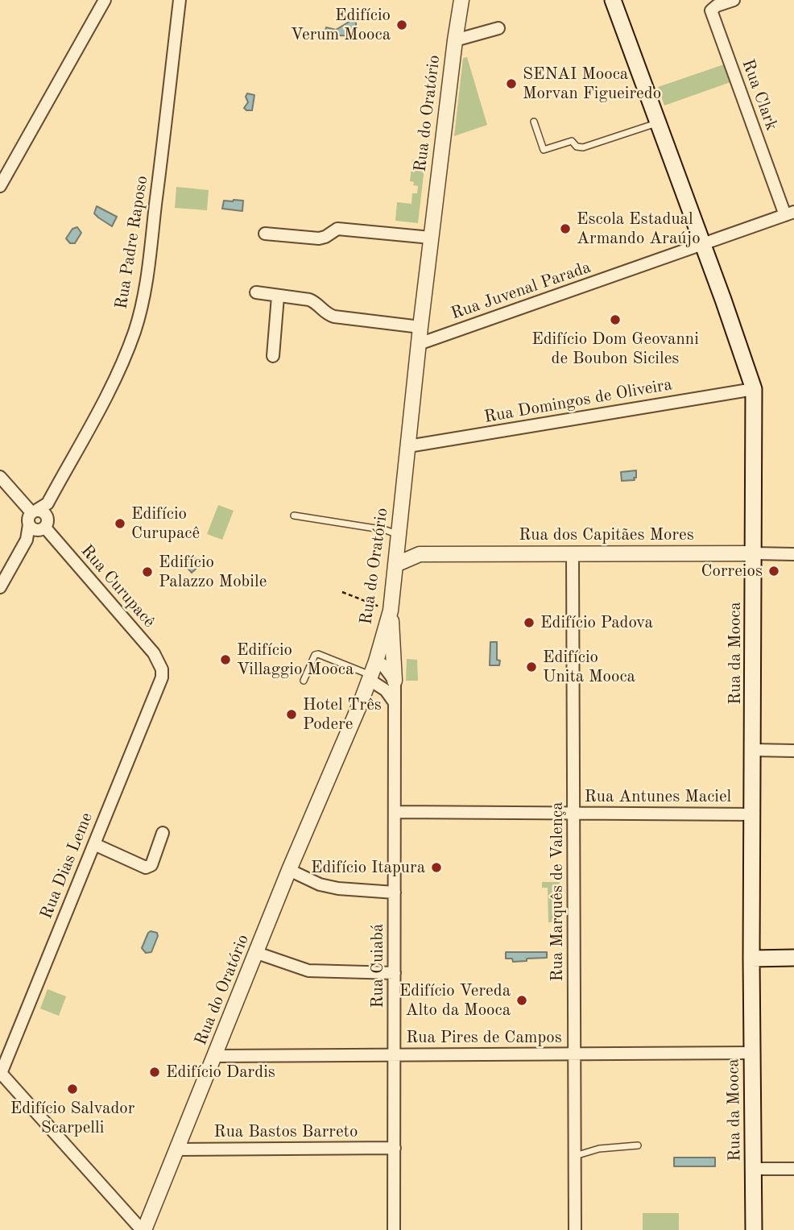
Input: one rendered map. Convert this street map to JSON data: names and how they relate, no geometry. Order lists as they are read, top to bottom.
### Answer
{
  "streets": {
    "main road": ["Rua da Mooca"],
    "street": [
      "Rua Clark",
      "Rua do Oratório",
      "Rua Padre Raposo",
      "Rua Juvenal Parada",
      "Rua Domingos de Oliveira",
      "Rua dos Capitães Mores",
      "Rua Curupacê",
      "Rua Antunes Maciel",
      "Rua Dias Leme",
      "Rua Marquês de Valença",
      "Rua Cuiabá",
      "Rua Pires de Campos",
      "Rua Bastos Barreto"
    ]
  },
  "crossings": [
    ["Rua Clark", "Rua Juvenal Parada"],
    ["Rua do Oratório", "Rua Juvenal Parada"],
    ["Rua do Oratório", "Rua Domingos de Oliveira"],
    ["Rua do Oratório", "Rua dos Capitães Mores"],
    ["Rua do Oratório", "Rua Pires de Campos"],
    ["Rua do Oratório", "Rua Bastos Barreto"],
    ["Rua Padre Raposo", "Rua Curupacê"],
    ["Rua Juvenal Parada", "Rua da Mooca"],
    ["Rua Domingos de Oliveira", "Rua da Mooca"],
    ["Rua dos Capitães Mores", "Rua da Mooca"],
    ["Rua dos Capitães Mores", "Rua Marquês de Valença"],
    ["Rua Curupacê", "Rua Dias Leme"],
    ["Rua da Mooca", "Rua Antunes Maciel"],
    ["Rua da Mooca", "Rua Pires de Campos"],
    ["Rua Antunes Maciel", "Rua Marquês de Valença"],
    ["Rua Antunes Maciel", "Rua Cuiabá"],
    ["Rua Marquês de Valença", "Rua Pires de Campos"],
    ["Rua Cuiabá", "Rua Pires de Campos"],
    ["Rua Cuiabá", "Rua Bastos Barreto"]
  ],
  "places": [
    "Edifício Verum Mooca",
    "SENAI Mooca Morvan Figueiredo",
    "Escola Estadual Armando Araújo",
    "Edifício Dom Geovanni de Boubon Siciles",
    "Edifício Curupacê",
    "Correios",
    "Edifício Palazzo Mobile",
    "Edifício Padova",
    "Edifício Villaggio Mooca",
    "Edifício Unita Mooca",
    "Hotel Três Podere",
    "Edifício Itapura",
    "Edifício Vereda Alto da Mooca",
    "Edifício Dardis",
    "Edifício Salvador Scarpelli"
  ]
}
